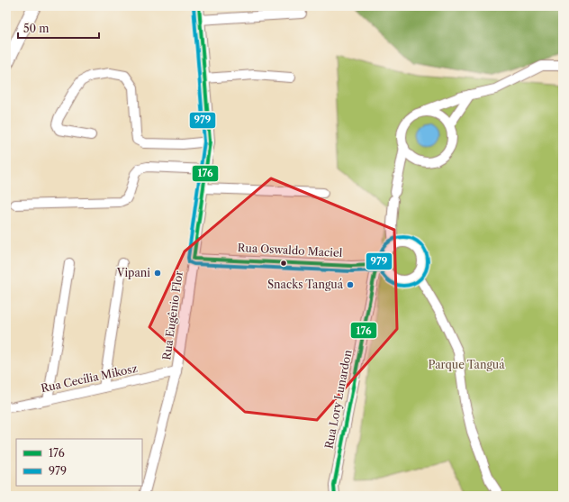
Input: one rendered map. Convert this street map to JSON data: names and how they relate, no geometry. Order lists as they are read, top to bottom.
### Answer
{
  "streets": {
    "street": [
      "Rua Oswaldo Maciel",
      "Rua Eugênio Flor",
      "Rua Cecília Mikosz",
      "Rua Lory Lunardon"
    ]
  },
  "crossings": [
    ["Rua Oswaldo Maciel", "Rua Eugênio Flor"],
    ["Rua Oswaldo Maciel", "Rua Lory Lunardon"],
    ["Rua Eugênio Flor", "Rua Cecília Mikosz"]
  ],
  "parks": ["Parque Tanguá"],
  "places": ["Vipani", "Snacks Tanguá"],
  "lines": ["transit line 176", "transit line 979"],
  "legend": ["176", "979"],
  "scale_bar": "50 m"
}
